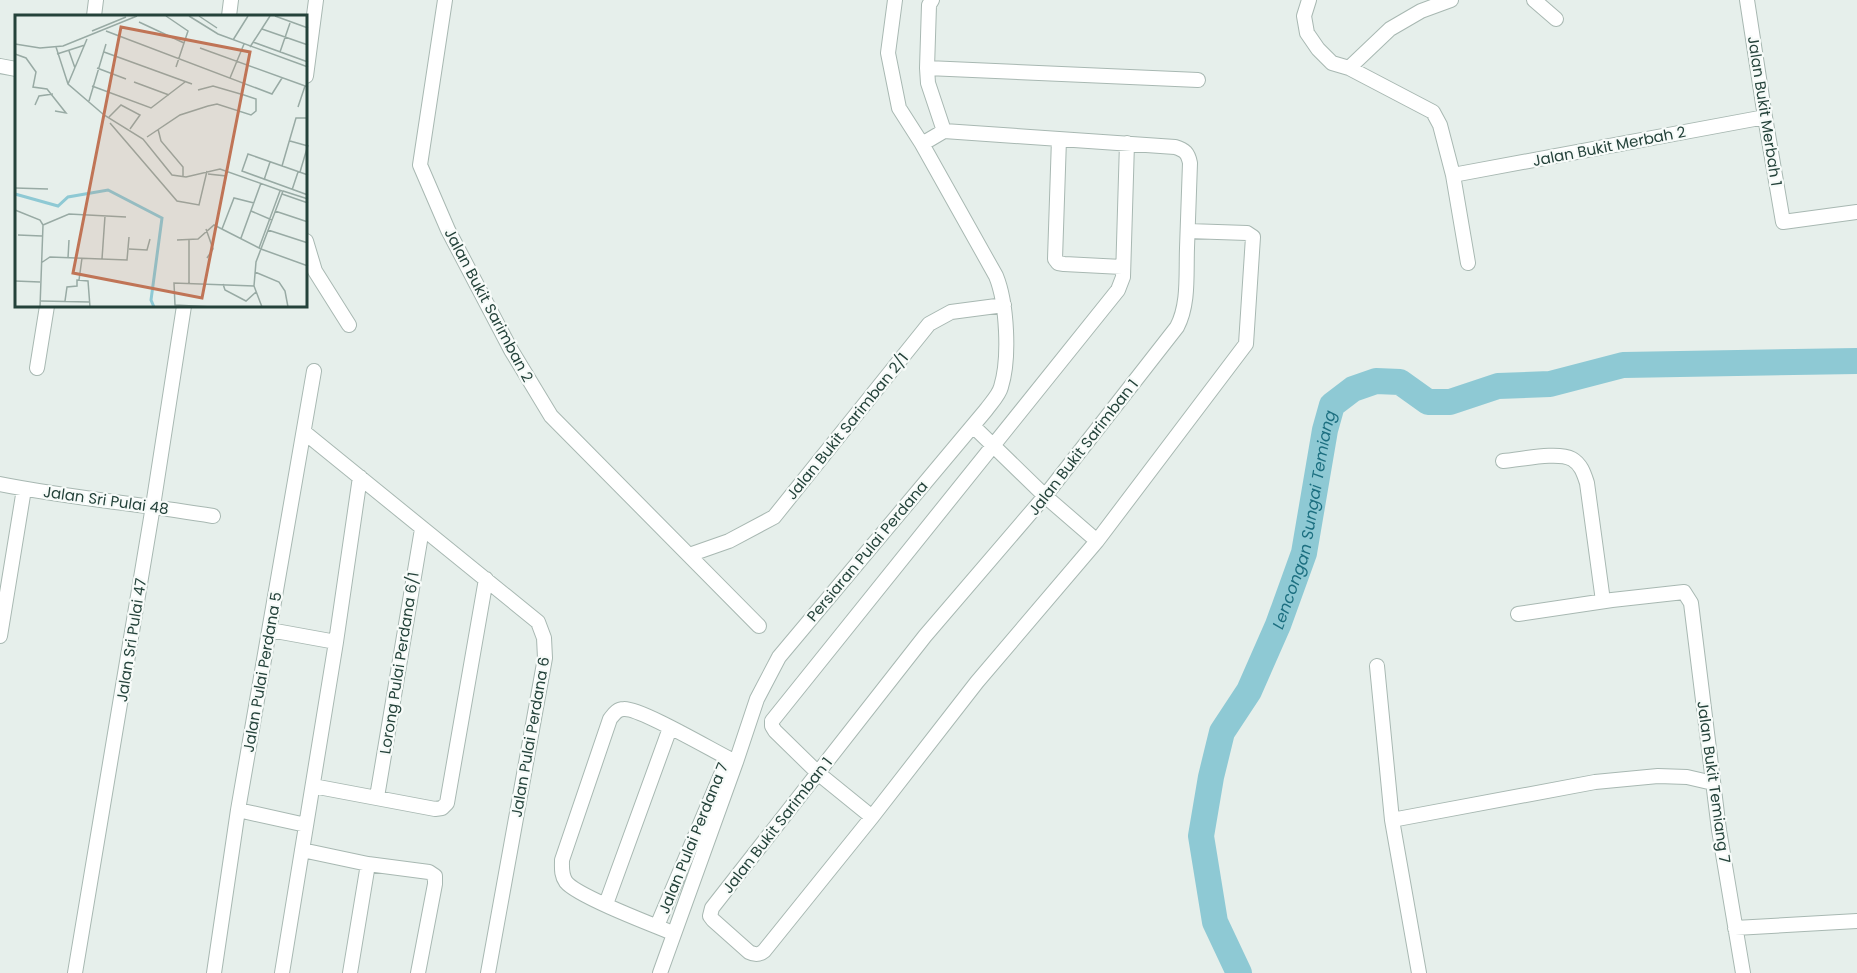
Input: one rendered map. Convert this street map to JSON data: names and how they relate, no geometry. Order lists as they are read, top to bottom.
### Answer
{
  "streets": {
    "street": [
      "Jalan Bukit Merbah 1",
      "Jalan Bukit Merbah 2",
      "Jalan Bukit Sarimban 2",
      "Jalan Bukit Sarimban 2/1",
      "Jalan Bukit Sarimban 1",
      "Jalan Sri Pulai 48",
      "Persiaran Pulai Perdana",
      "Jalan Sri Pulai 47",
      "Lorong Pulai Perdana 6/1",
      "Jalan Pulai Perdana 5",
      "Jalan Pulai Perdana 6",
      "Jalan Bukit Temiang 7",
      "Jalan Pulai Perdana 7"
    ]
  },
  "crossings": [
    ["Jalan Bukit Merbah 1", "Jalan Bukit Merbah 2"],
    ["Jalan Bukit Sarimban 2", "Jalan Bukit Sarimban 2/1"],
    ["Jalan Bukit Sarimban 2/1", "Persiaran Pulai Perdana"],
    ["Jalan Sri Pulai 48", "Jalan Sri Pulai 47"],
    ["Persiaran Pulai Perdana", "Jalan Pulai Perdana 7"],
    ["Lorong Pulai Perdana 6/1", "Jalan Pulai Perdana 6"],
    ["Jalan Pulai Perdana 5", "Jalan Pulai Perdana 6"]
  ],
  "water": ["Lencongan Sungai Temiang"]
}
